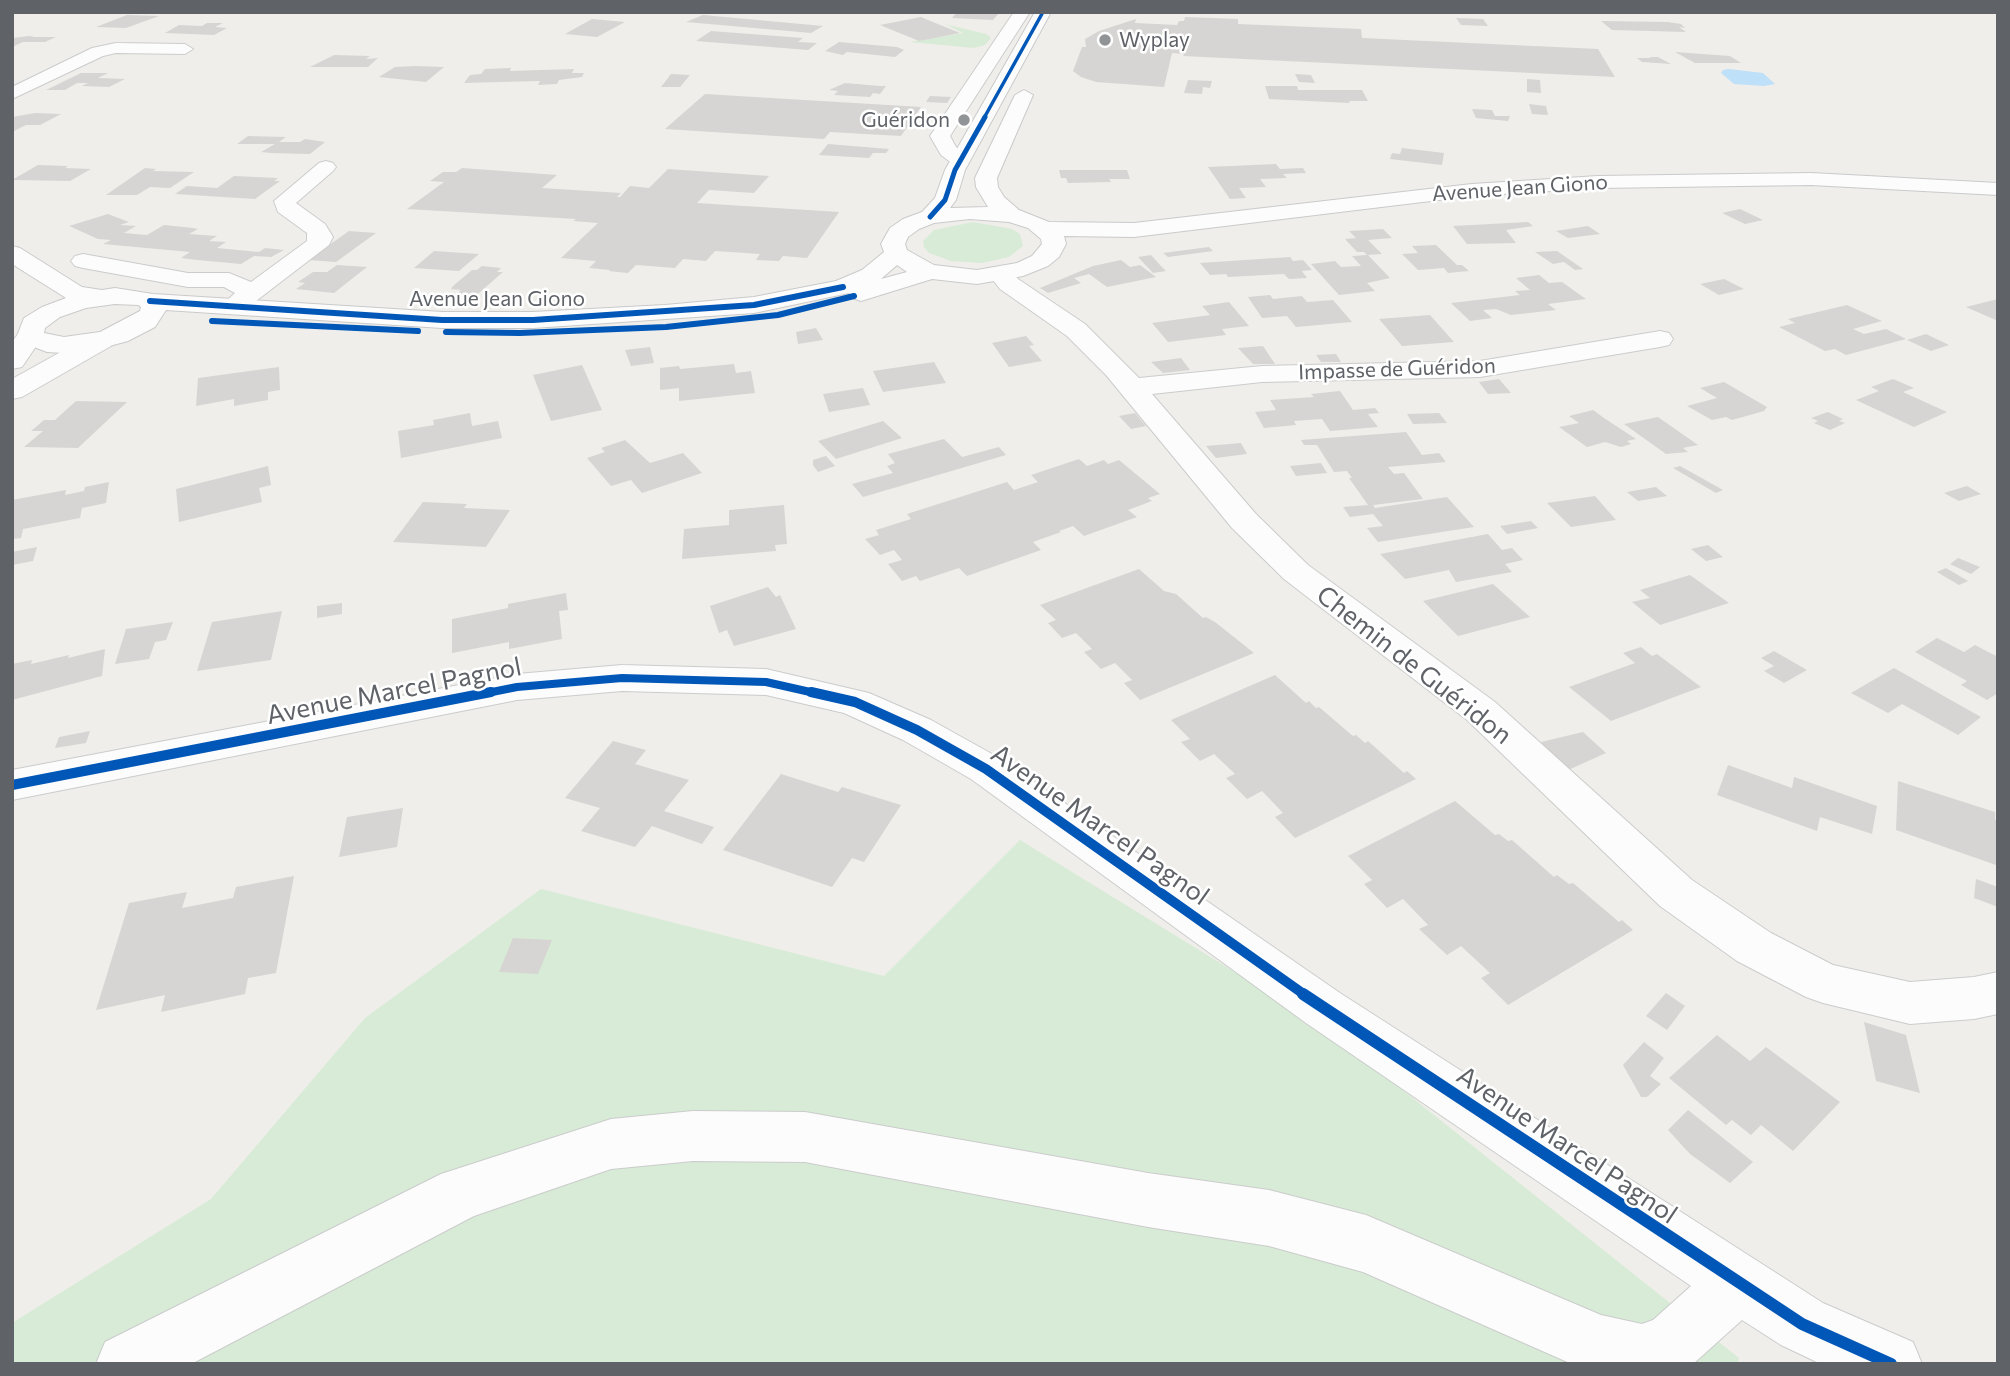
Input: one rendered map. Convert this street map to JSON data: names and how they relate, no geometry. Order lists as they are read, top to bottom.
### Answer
{
  "streets": {
    "main road": [
      "Avenue Jean Giono",
      "Impasse de Guéridon",
      "Chemin de Guéridon",
      "Avenue Marcel Pagnol"
    ]
  },
  "crossings": [
    ["Avenue Jean Giono", "Chemin de Guéridon"],
    ["Impasse de Guéridon", "Chemin de Guéridon"]
  ],
  "places": ["Wyplay", "Guéridon"]
}
